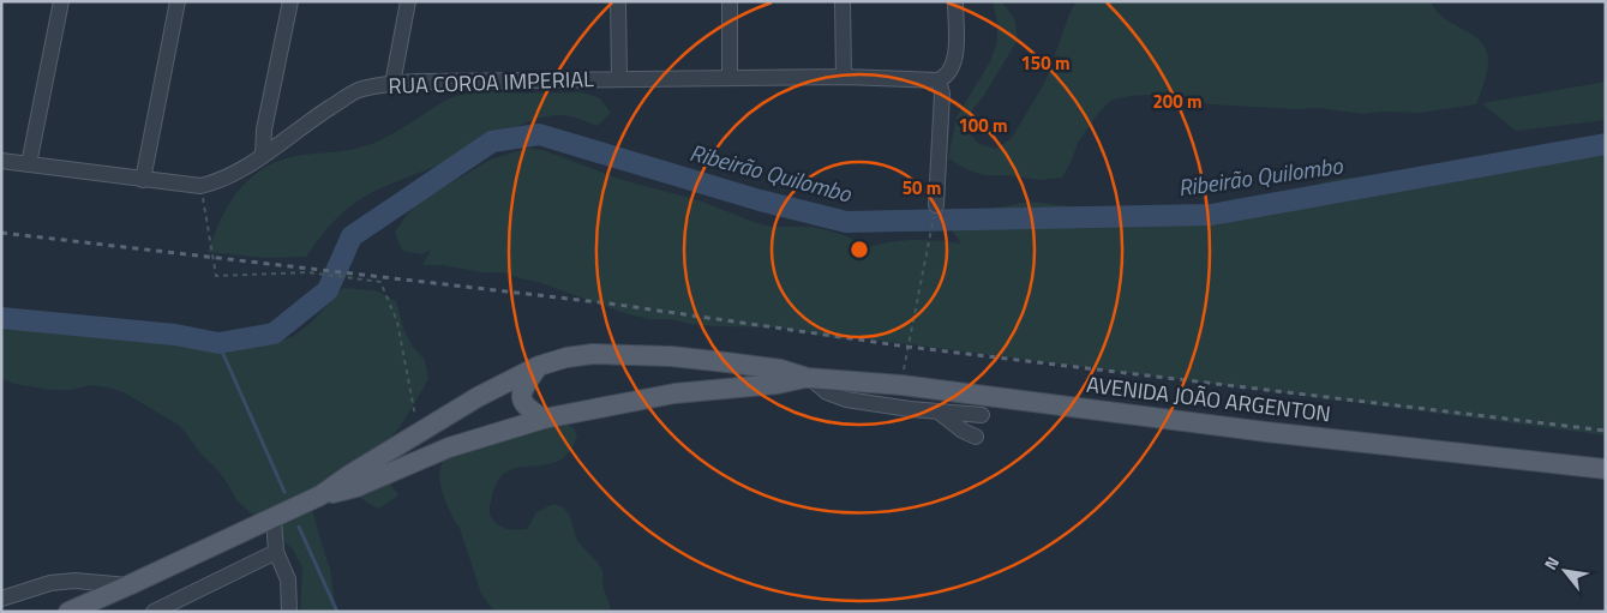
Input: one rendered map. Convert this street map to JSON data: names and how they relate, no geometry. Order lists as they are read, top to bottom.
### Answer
{
  "streets": {
    "main road": ["AVENIDA JOÃO ARGENTON"],
    "street": ["RUA COROA IMPERIAL"]
  },
  "water": ["Ribeirão Quilombo"],
  "north": "top left",
  "rings": [
    "150 m",
    "200 m",
    "100 m",
    "50 m"
  ]
}
